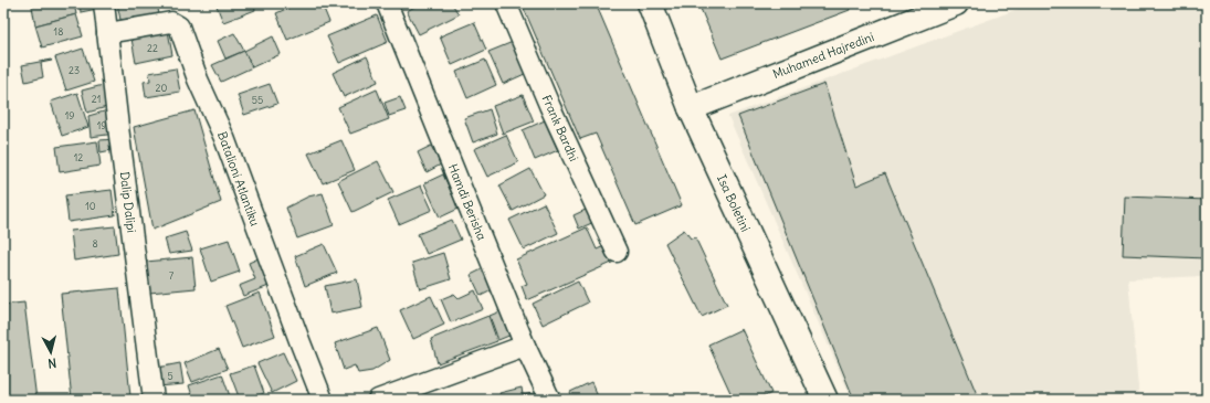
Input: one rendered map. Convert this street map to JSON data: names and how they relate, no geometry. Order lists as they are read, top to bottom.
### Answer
{
  "streets": {
    "street": [
      "Muhamed Hajredini",
      "Frank Bardhi",
      "Batalioni Atlantiku",
      "Dalip Dalipi",
      "Hamdi Berisha",
      "Isa Boletini"
    ]
  },
  "crossings": [
    ["Muhamed Hajredini", "Isa Boletini"],
    ["Batalioni Atlantiku", "Dalip Dalipi"]
  ],
  "house_numbers": [
    "18",
    "22",
    "23",
    "20",
    "21",
    "55",
    "19",
    "19",
    "12",
    "10",
    "8",
    "7",
    "5"
  ],
  "north": "bottom"
}
